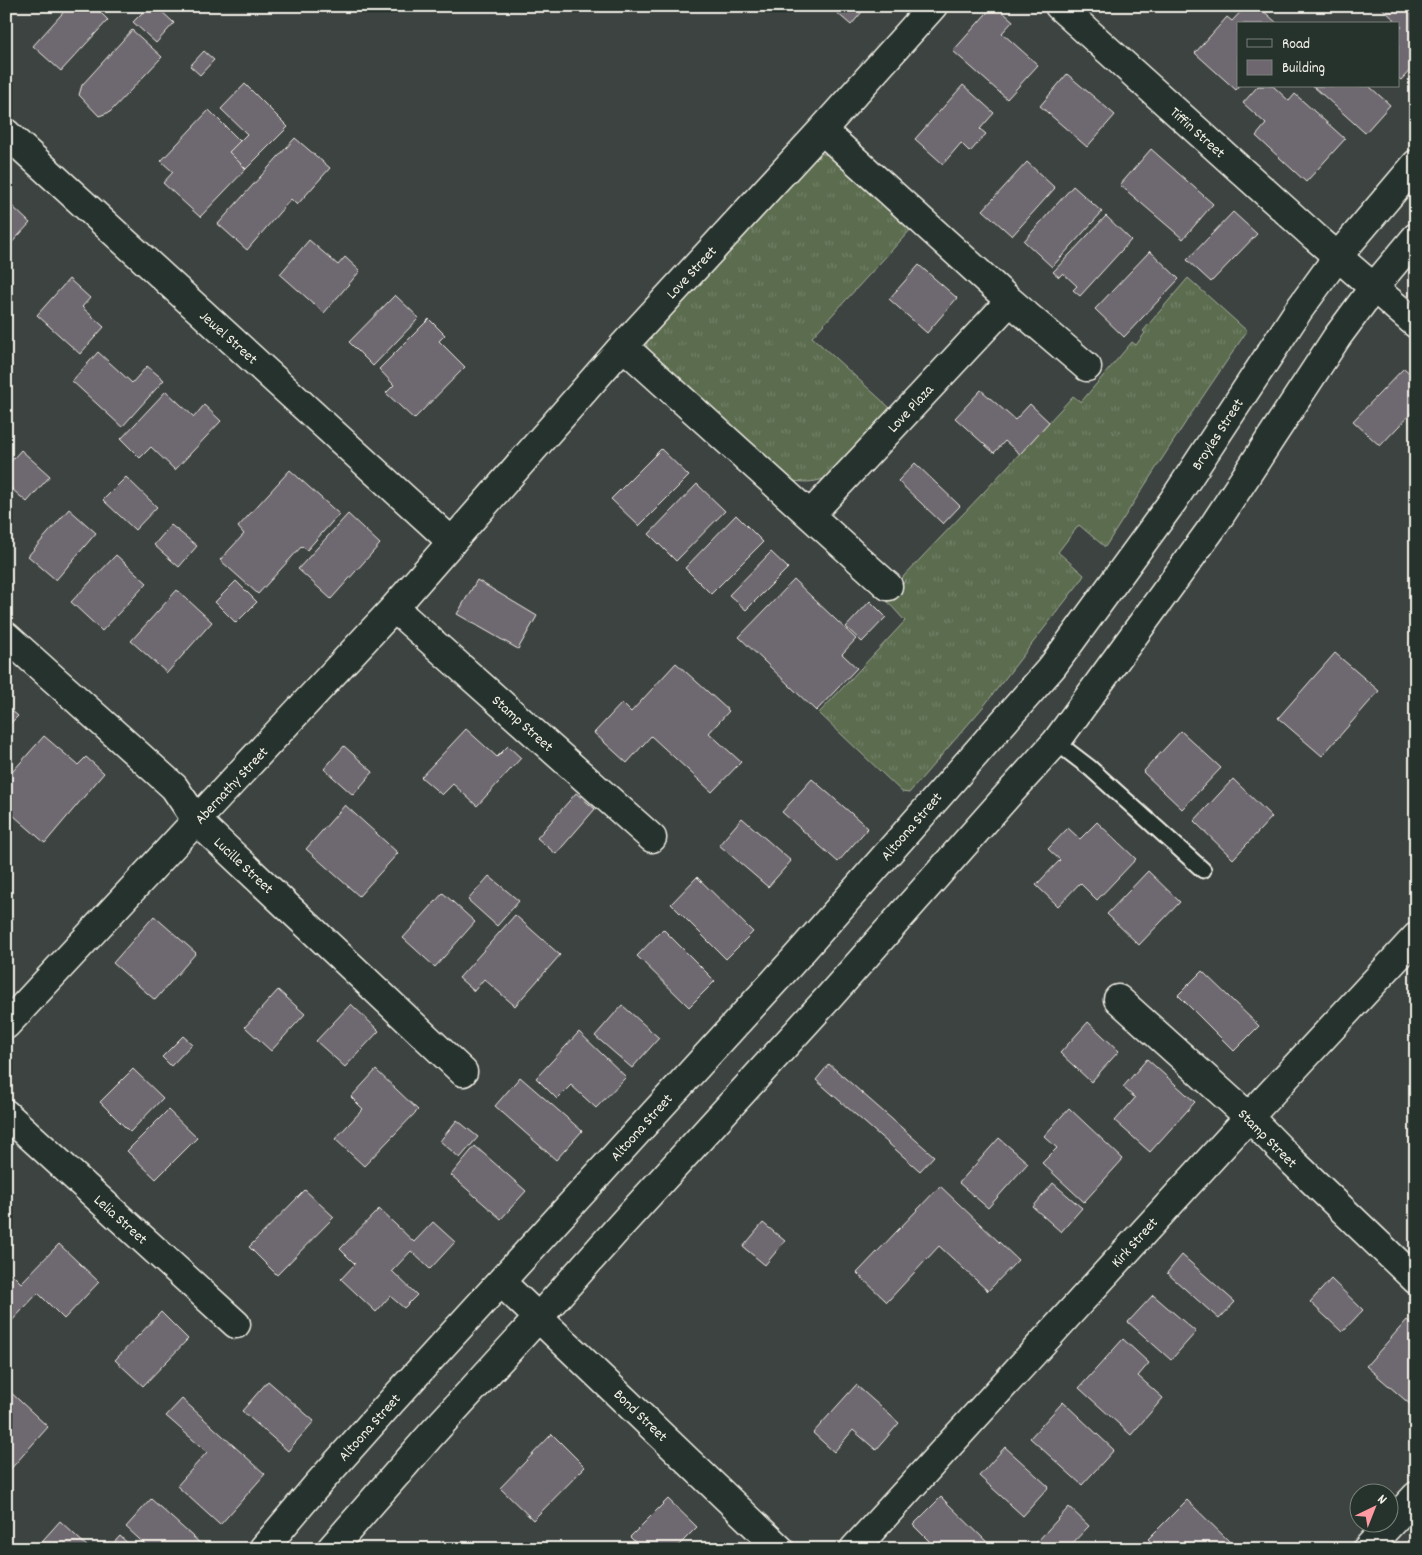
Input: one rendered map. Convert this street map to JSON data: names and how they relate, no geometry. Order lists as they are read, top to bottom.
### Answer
{
  "streets": {
    "street": [
      "Tiffin Street",
      "Love Street",
      "Jewel Street",
      "Love Plaza",
      "Broyles Street",
      "Stamp Street",
      "Abernathy Street",
      "Altoona Street",
      "Lucille Street",
      "Lelia Street",
      "Kirk Street",
      "Bond Street"
    ]
  },
  "crossings": [
    ["Tiffin Street", "Broyles Street"],
    ["Love Street", "Jewel Street"],
    ["Love Street", "Abernathy Street"],
    ["Jewel Street", "Abernathy Street"],
    ["Broyles Street", "Altoona Street"],
    ["Stamp Street", "Abernathy Street"],
    ["Stamp Street", "Kirk Street"],
    ["Abernathy Street", "Lucille Street"],
    ["Altoona Street", "Bond Street"]
  ],
  "legend": ["Road", "Building"],
  "north": "top right"
}
